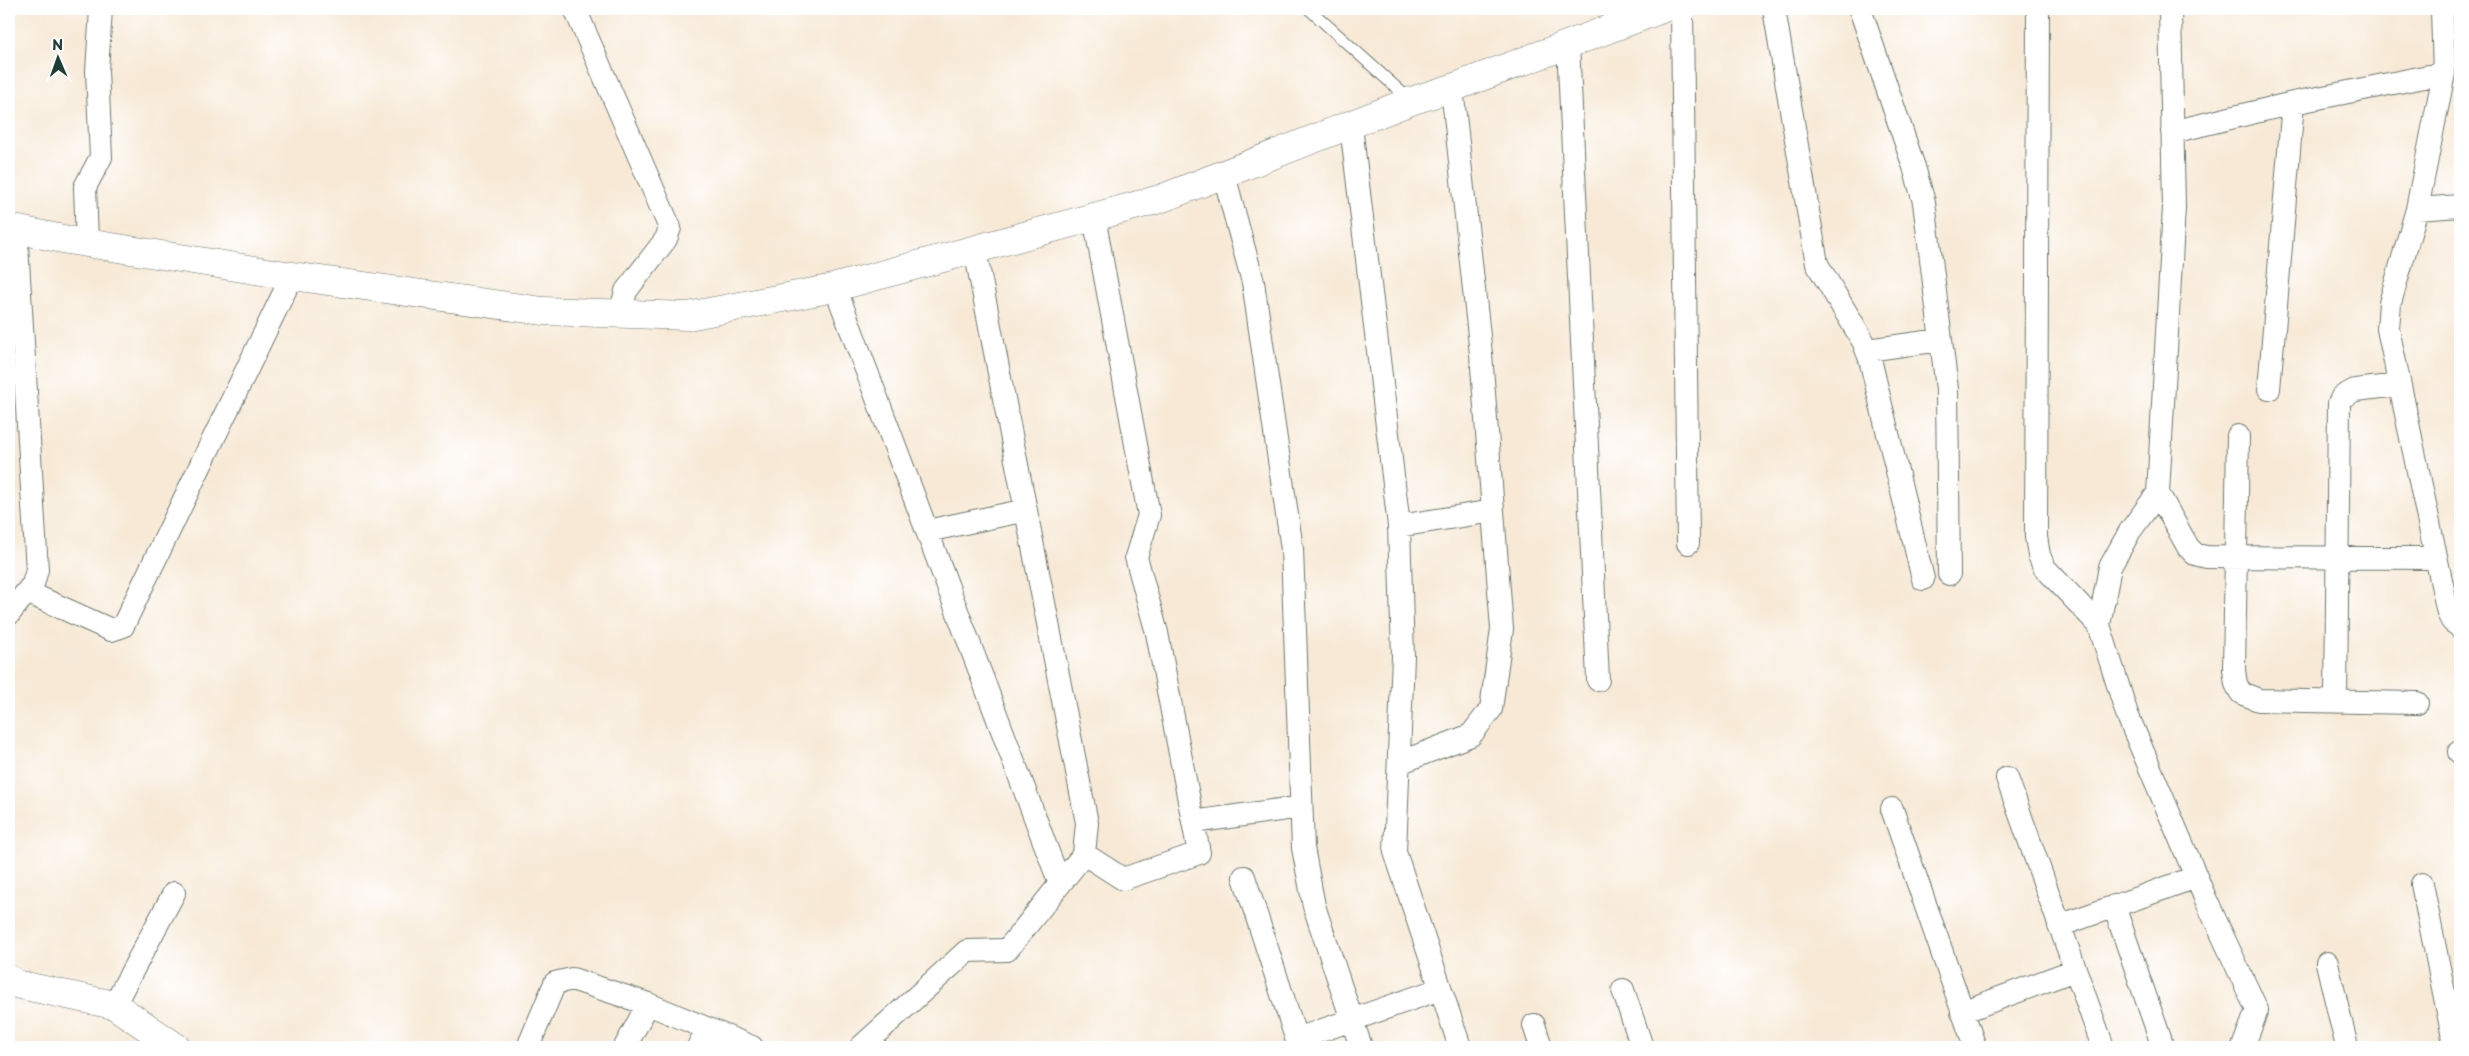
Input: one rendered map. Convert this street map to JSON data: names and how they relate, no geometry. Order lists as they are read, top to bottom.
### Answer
{
  "north": "top"
}
